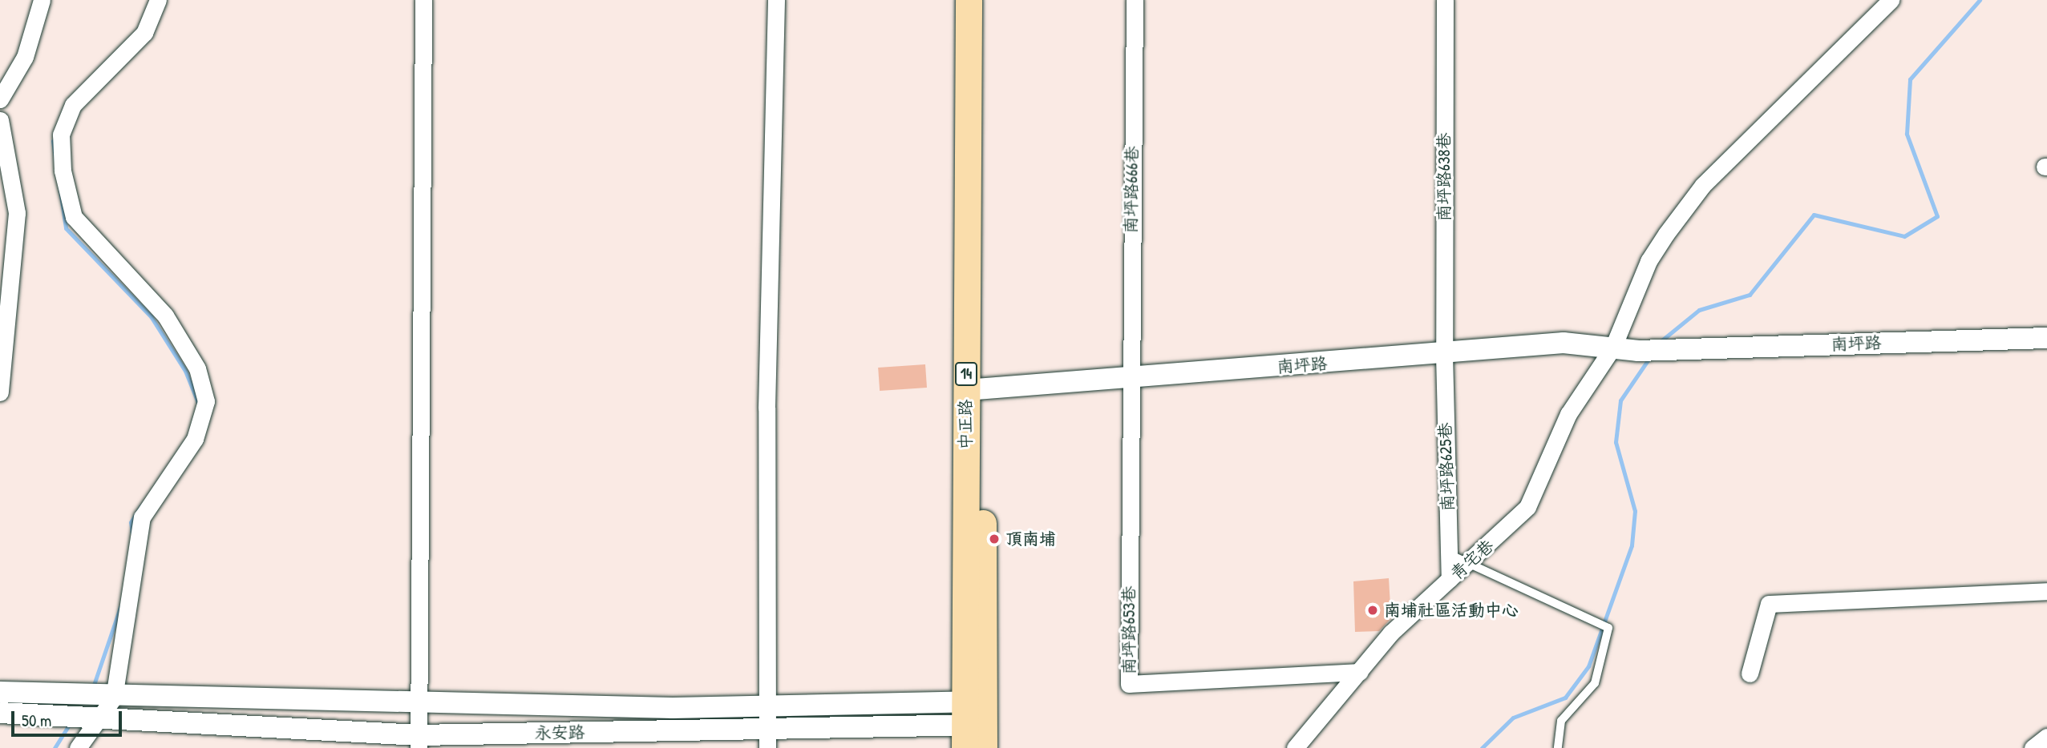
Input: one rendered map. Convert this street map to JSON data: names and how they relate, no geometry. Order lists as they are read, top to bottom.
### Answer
{
  "streets": {
    "main road": ["14", "中正路"],
    "street": [
      "南坪路638巷",
      "南坪路666巷",
      "南坪路",
      "南坪路625巷",
      "青宅巷",
      "南坪路653巷",
      "永安路"
    ]
  },
  "crossings": [
    ["南坪路638巷", "南坪路"],
    ["南坪路638巷", "南坪路625巷"],
    ["南坪路666巷", "南坪路"],
    ["南坪路666巷", "南坪路653巷"],
    ["南坪路", "中正路"],
    ["南坪路", "南坪路625巷"],
    ["南坪路", "青宅巷"],
    ["南坪路", "南坪路653巷"],
    ["中正路", "永安路"],
    ["南坪路625巷", "青宅巷"],
    ["青宅巷", "南坪路653巷"]
  ],
  "places": ["頂南埔", "南埔社區活動中心"],
  "scale_bar": "50 m"
}
